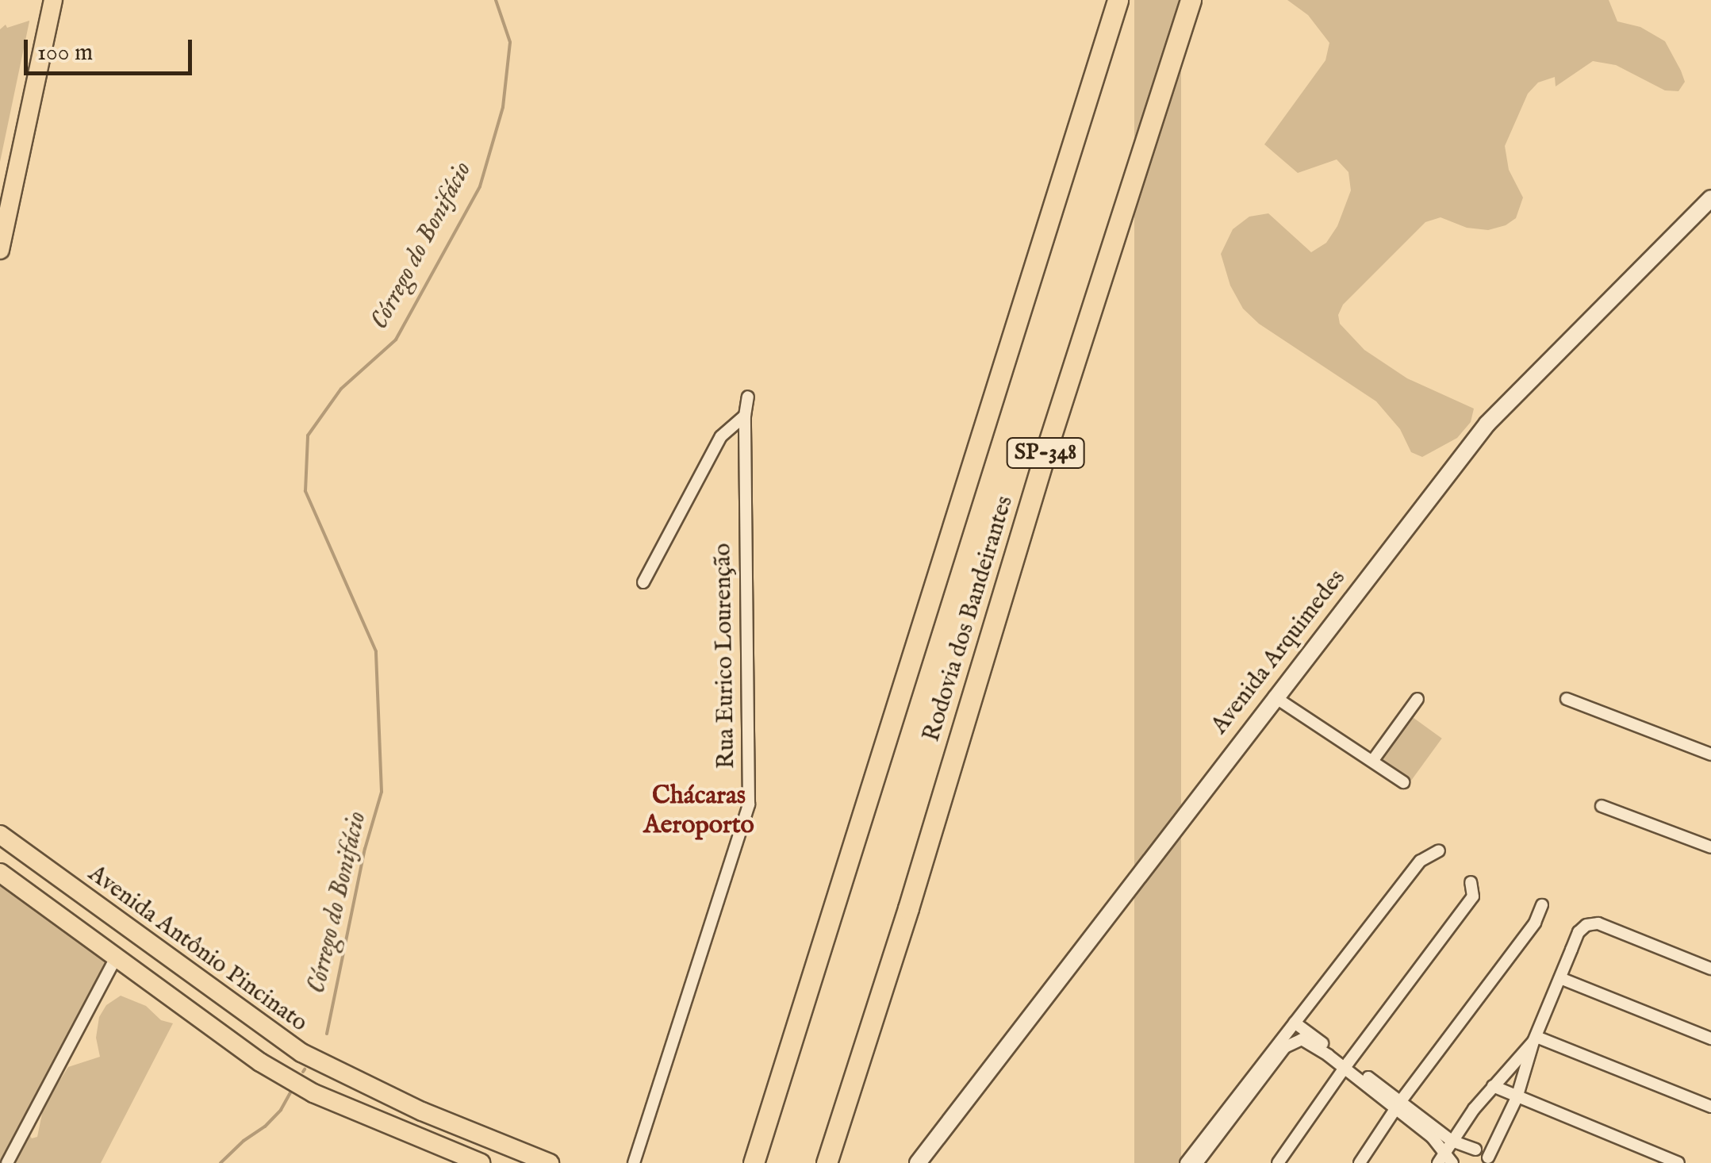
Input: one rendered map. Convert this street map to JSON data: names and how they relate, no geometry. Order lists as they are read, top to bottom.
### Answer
{
  "streets": {
    "highway": ["SP-348", "Rodovia dos Bandeirantes"],
    "main road": ["Avenida Arquimedes", "Avenida Antônio Pincinato"],
    "street": ["Rua Eurico Lourenção"]
  },
  "districts": ["Chácaras Aeroporto"],
  "water": ["Córrego do Bonifácio"],
  "scale_bar": "100 m"
}
